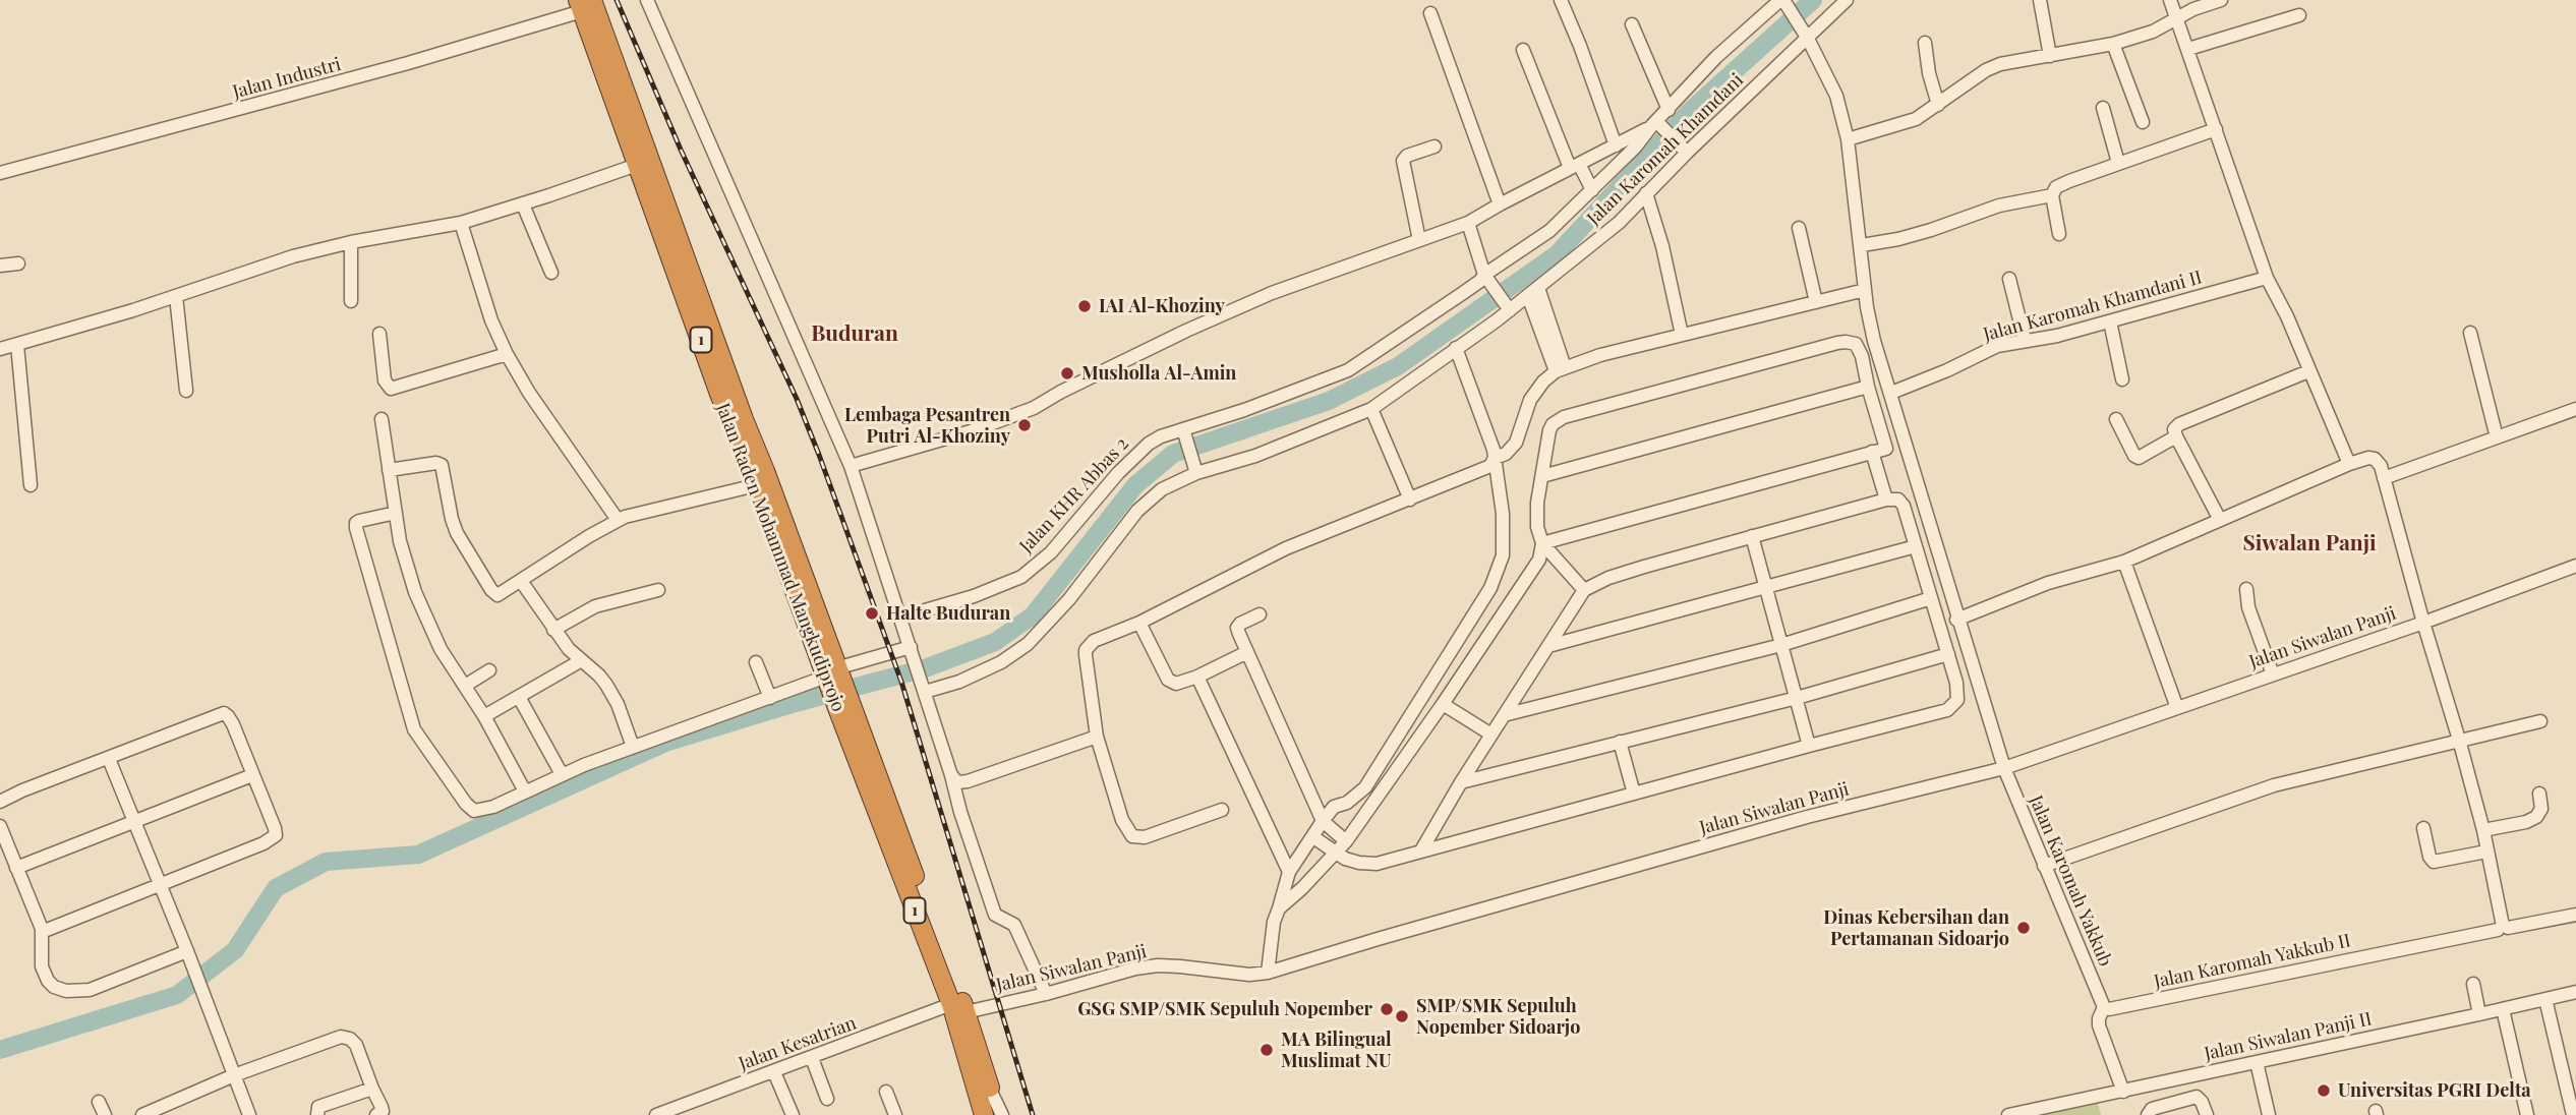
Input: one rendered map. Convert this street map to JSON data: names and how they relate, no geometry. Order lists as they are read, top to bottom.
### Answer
{
  "streets": {
    "highway": ["1", "Jalan Raden Mohammad Mangkudiprojo"],
    "street": [
      "Jalan Industri",
      "Jalan Karomah Khamdani",
      "Jalan Karomah Khamdani II",
      "Jalan KHR Abbas 2",
      "Jalan Siwalan Panji",
      "Jalan Karomah Yakkub",
      "Jalan Karomah Yakkub II",
      "Jalan Siwalan Panji II",
      "Jalan Kesatrian"
    ]
  },
  "crossings": [
    ["Jalan Industri", "Jalan Raden Mohammad Mangkudiprojo"],
    ["Jalan Raden Mohammad Mangkudiprojo", "Jalan Siwalan Panji"],
    ["Jalan Raden Mohammad Mangkudiprojo", "Jalan Kesatrian"],
    ["Jalan Siwalan Panji", "Jalan Karomah Yakkub"],
    ["Jalan Siwalan Panji", "Jalan Kesatrian"],
    ["Jalan Karomah Yakkub", "Jalan Karomah Yakkub II"]
  ],
  "districts": ["Buduran", "Siwalan Panji"],
  "places": [
    "IAI Al-Khoziny",
    "Musholla Al-Amin",
    "Lembaga Pesantren Putri Al-Khoziny",
    "Halte Buduran",
    "Dinas Kebersihan dan Pertamanan Sidoarjo",
    "GSG SMP/SMK Sepuluh Nopember",
    "SMP/SMK Sepuluh Nopember Sidoarjo",
    "MA Bilingual Muslimat NU",
    "Universitas PGRI Delta"
  ]
}
